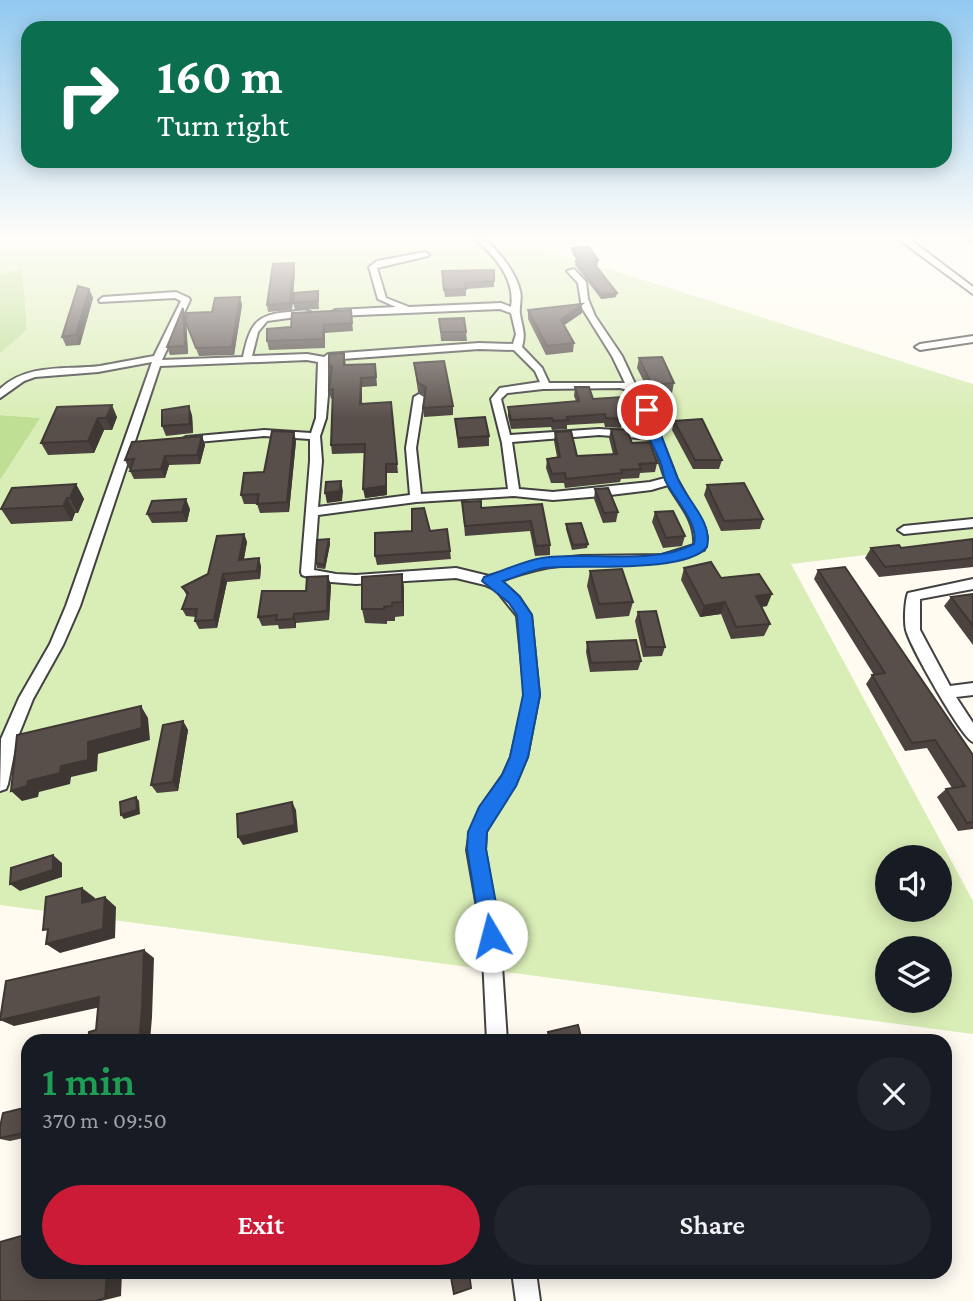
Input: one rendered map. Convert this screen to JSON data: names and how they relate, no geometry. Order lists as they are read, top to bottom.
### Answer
{
  "page": {
    "turn": ["160 m", "Turn right"],
    "heading": ["1 min", "370 m · 09:50"],
    "buttons": ["Exit", "Share"]
  }
}
